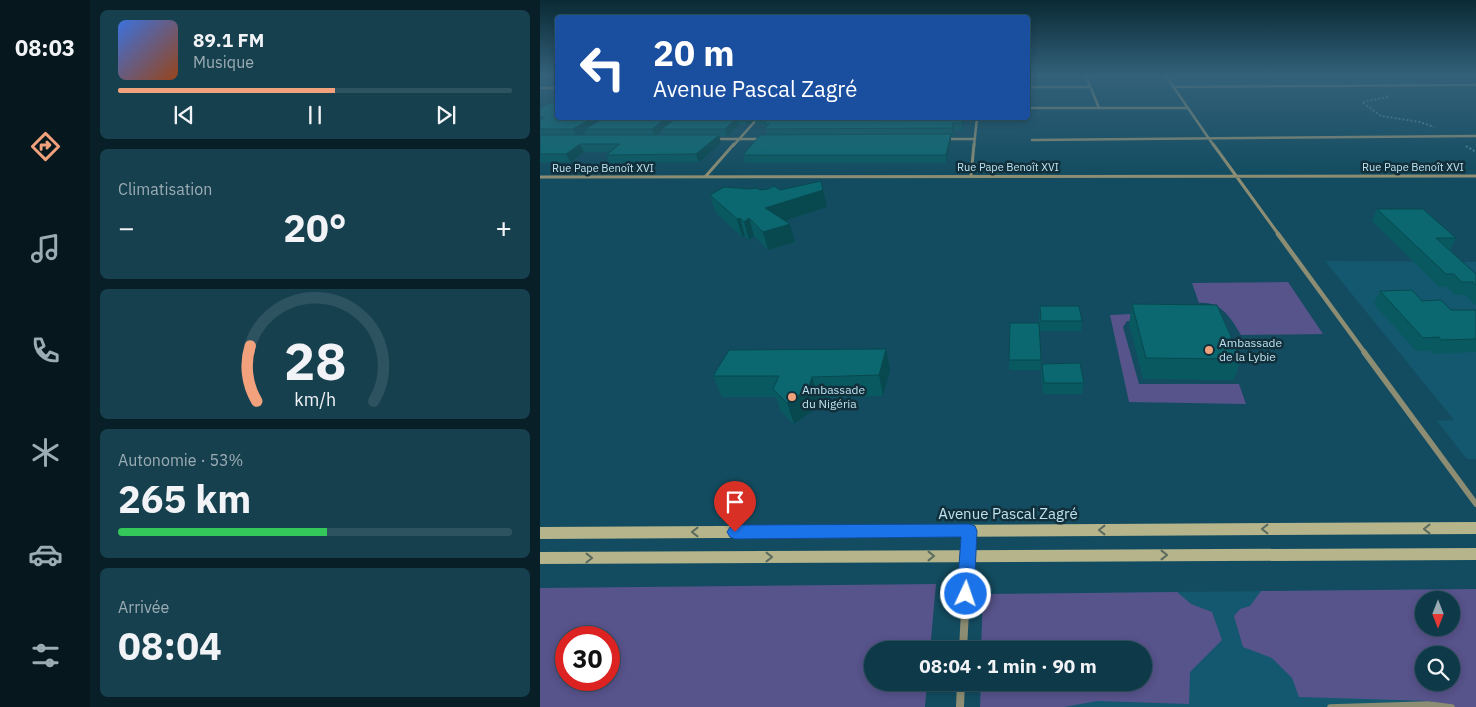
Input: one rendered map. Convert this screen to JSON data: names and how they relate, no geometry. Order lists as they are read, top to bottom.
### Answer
{
  "streets": {
    "main road": ["Avenue Pascal Zagré"],
    "street": ["Rue Pape Benoît XVI"]
  },
  "places": ["Ambassade de la Lybie", "Ambassade du Nigéria"],
  "north": "bottom",
  "page": {
    "tabs": "08:03",
    "turn": ["20 m", "Avenue Pascal Zagré"],
    "song": ["89.1 FM", "Musique"],
    "tile": [
      "Climatisation",
      ["Autonomie · 53%", "265 km"],
      ["Arrivée", "08:04"]
    ],
    "heat": ["−", "20°", "+"],
    "limit": "30",
    "trip": "08:04 · 1 min · 90 m",
    "gauge": ["28", "km/h"]
  }
}
